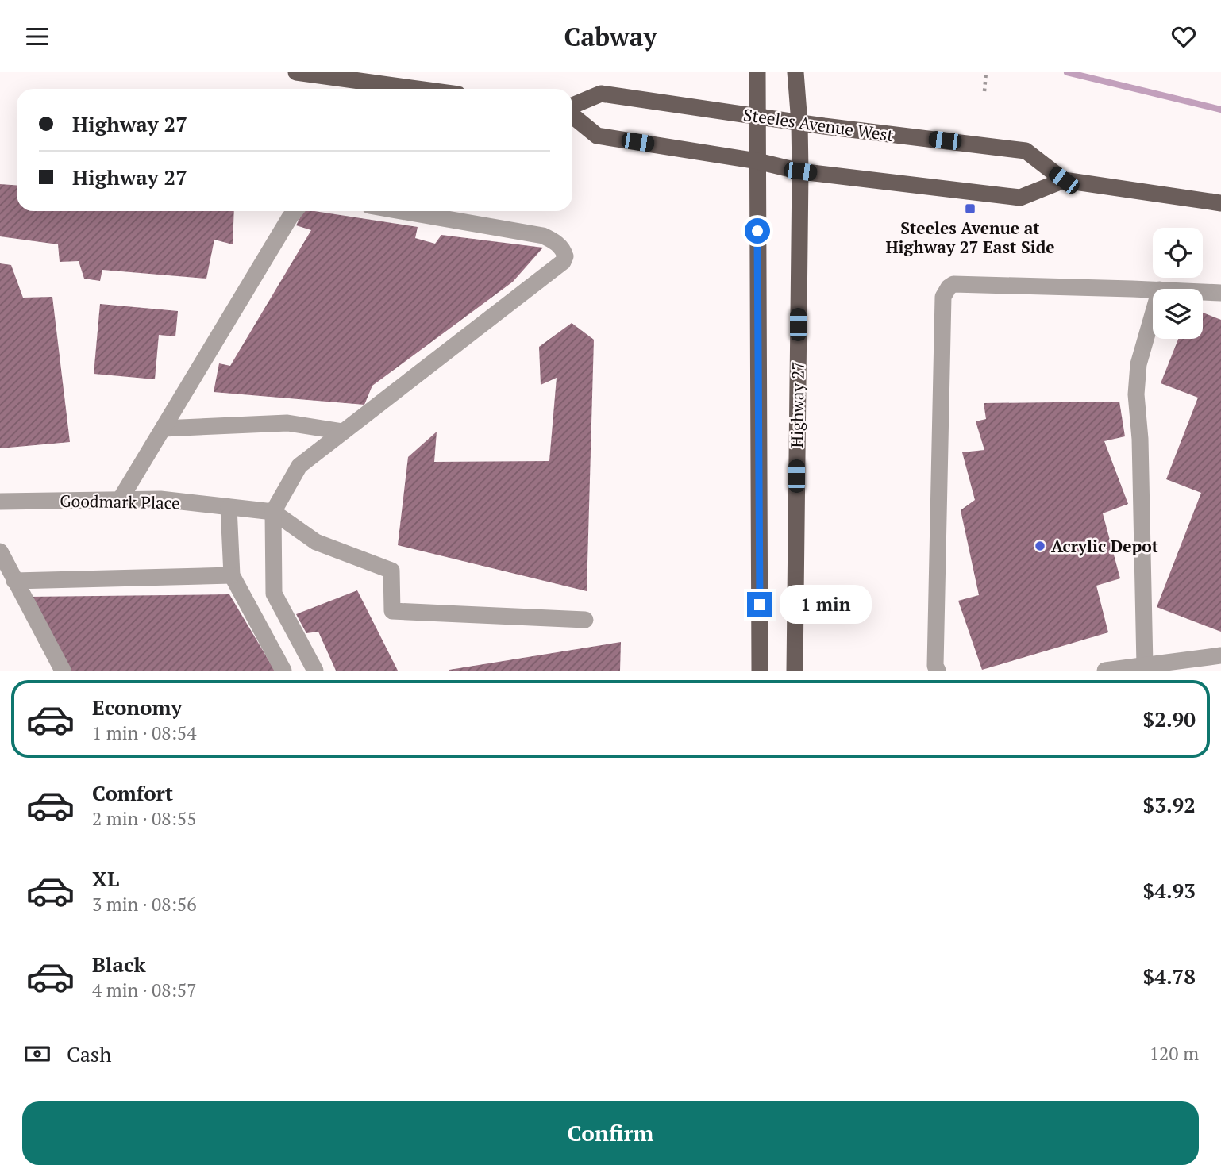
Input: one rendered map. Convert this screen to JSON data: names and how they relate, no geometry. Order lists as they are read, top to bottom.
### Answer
{
  "streets": {
    "main road": ["Steeles Avenue West", "Highway 27"],
    "street": ["Goodmark Place"]
  },
  "crossings": [
    ["Steeles Avenue West", "Highway 27"]
  ],
  "places": {
    "transit": ["Steeles Avenue at Highway 27 East Side"],
    "other": ["Acrylic Depot"]
  },
  "page": {
    "header": "Cabway",
    "banner": ["Highway 27", "Highway 27"],
    "bubble": "1 min",
    "list": [
      {
        "name": "Economy",
        "note": "1 min · 08:54",
        "value": "$2.90"
      },
      {
        "name": "Comfort",
        "note": "2 min · 08:55",
        "value": "$3.92"
      },
      {
        "name": "XL",
        "note": "3 min · 08:56",
        "value": "$4.93"
      },
      {
        "name": "Black",
        "note": "4 min · 08:57",
        "value": "$4.78"
      }
    ],
    "pay": ["Cash", "120 m"],
    "buttons": "Confirm"
  }
}
